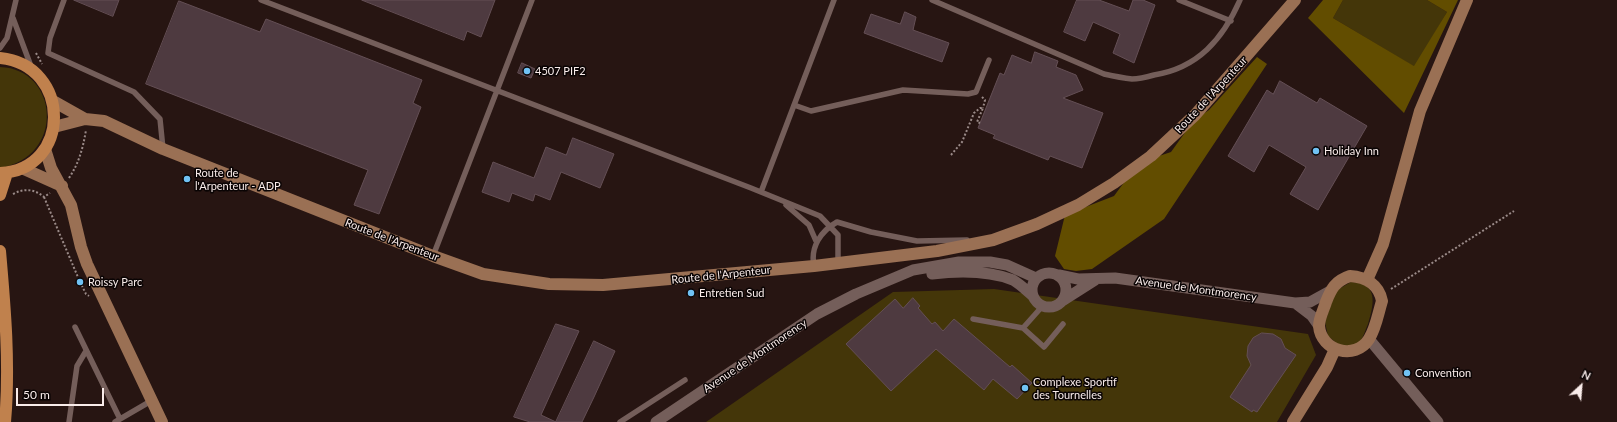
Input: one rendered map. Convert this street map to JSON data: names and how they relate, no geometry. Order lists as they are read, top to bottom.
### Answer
{
  "streets": {
    "main road": ["Route de l'Arpenteur"],
    "street": ["Avenue de Montmorency"]
  },
  "places": [
    "4507 PIF2",
    "Holiday Inn",
    "Route de l'Arpenteur - ADP",
    "Roissy Parc",
    "Entretien Sud",
    "Convention",
    "Complexe Sportif des Tournelles"
  ],
  "scale_bar": "50 m",
  "north": "top right"
}
